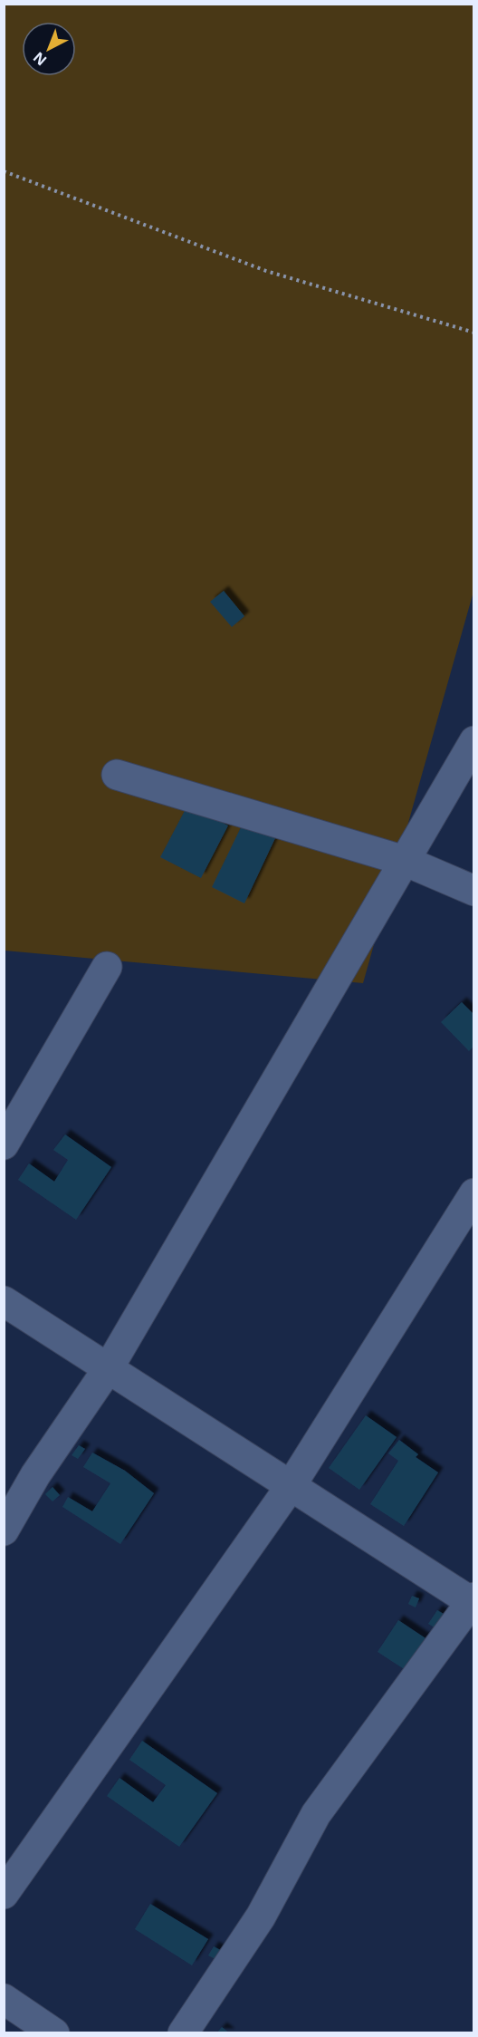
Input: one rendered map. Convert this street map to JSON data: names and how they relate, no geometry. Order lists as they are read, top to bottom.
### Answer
{
  "north": "bottom left"
}
